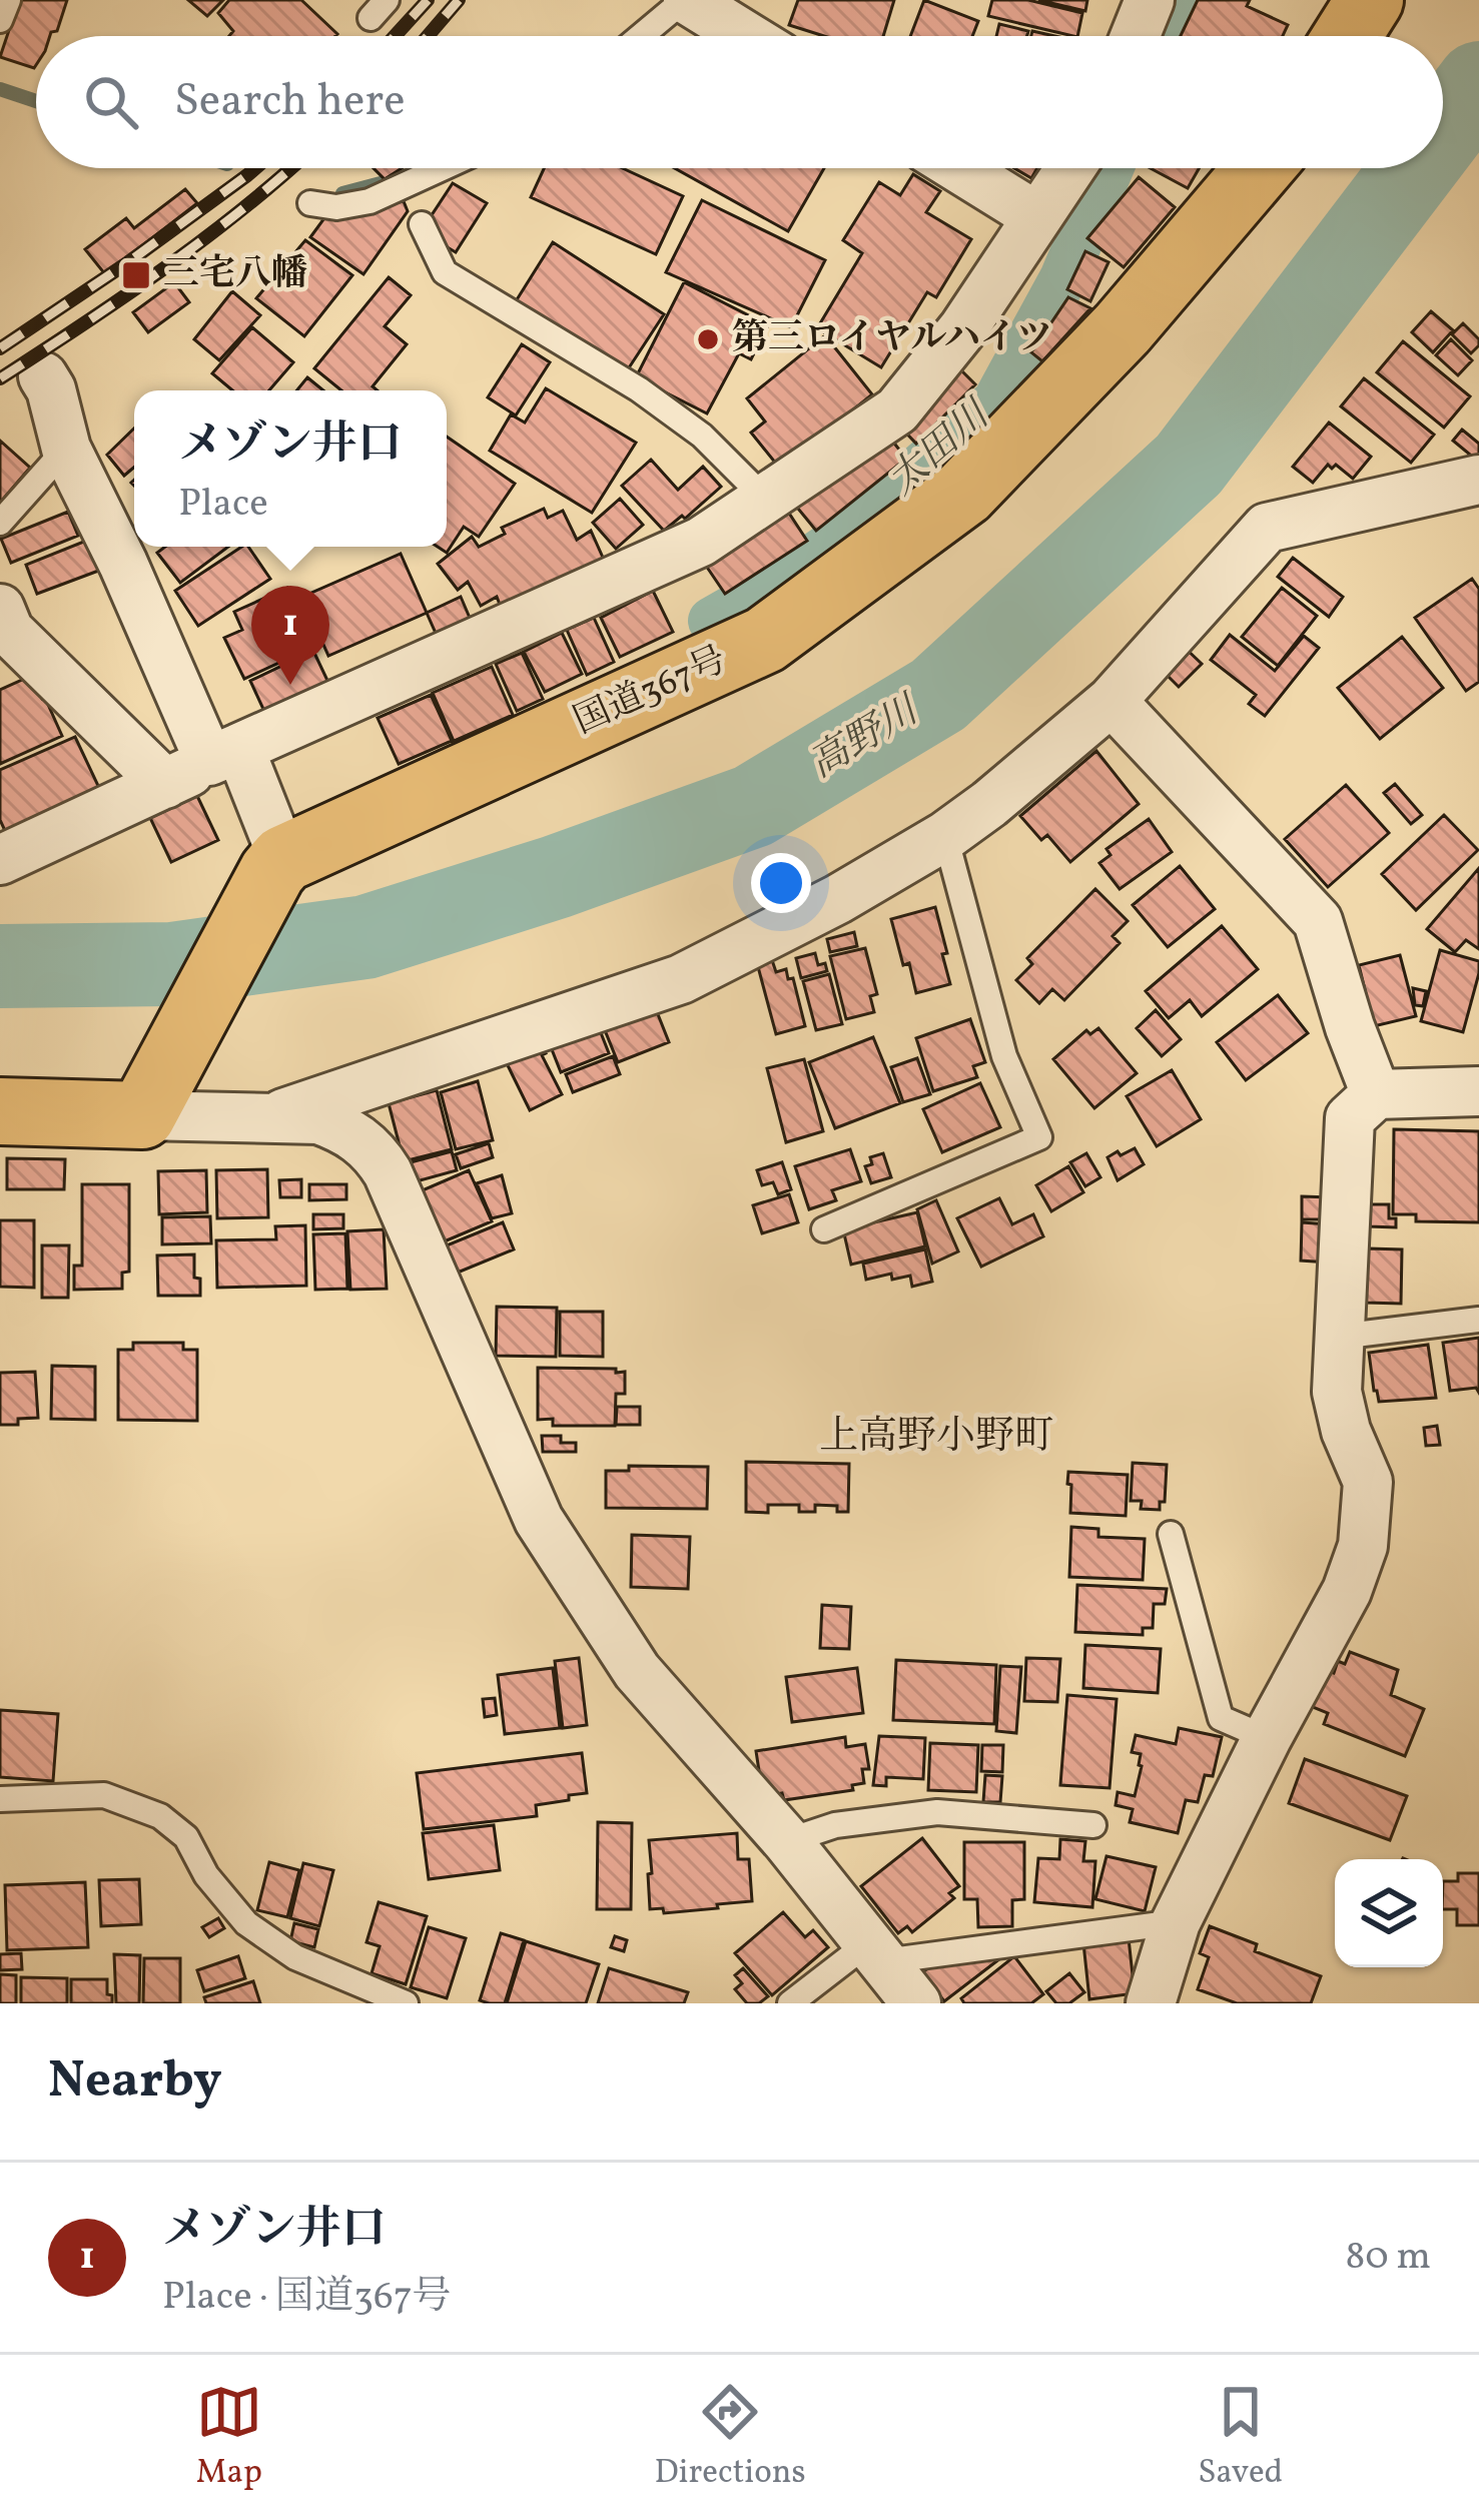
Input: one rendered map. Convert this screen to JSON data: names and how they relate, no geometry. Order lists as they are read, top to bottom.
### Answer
{
  "streets": {
    "highway": ["国道367号"]
  },
  "districts": ["上高野小野町"],
  "water": ["太田川", "高野川"],
  "places": {
    "transit": ["三宅八幡"],
    "other": ["第三ロイヤルハイツ"]
  },
  "page": {
    "search": "Search here",
    "popup": ["メゾン井口", "Place"],
    "pins": "1",
    "heading": "Nearby",
    "list": [
      {
        "mark": "1",
        "name": "メゾン井口",
        "note": "Place · 国道367号",
        "value": "80 m"
      }
    ],
    "nav": ["Map", "Directions", "Saved"]
  }
}
